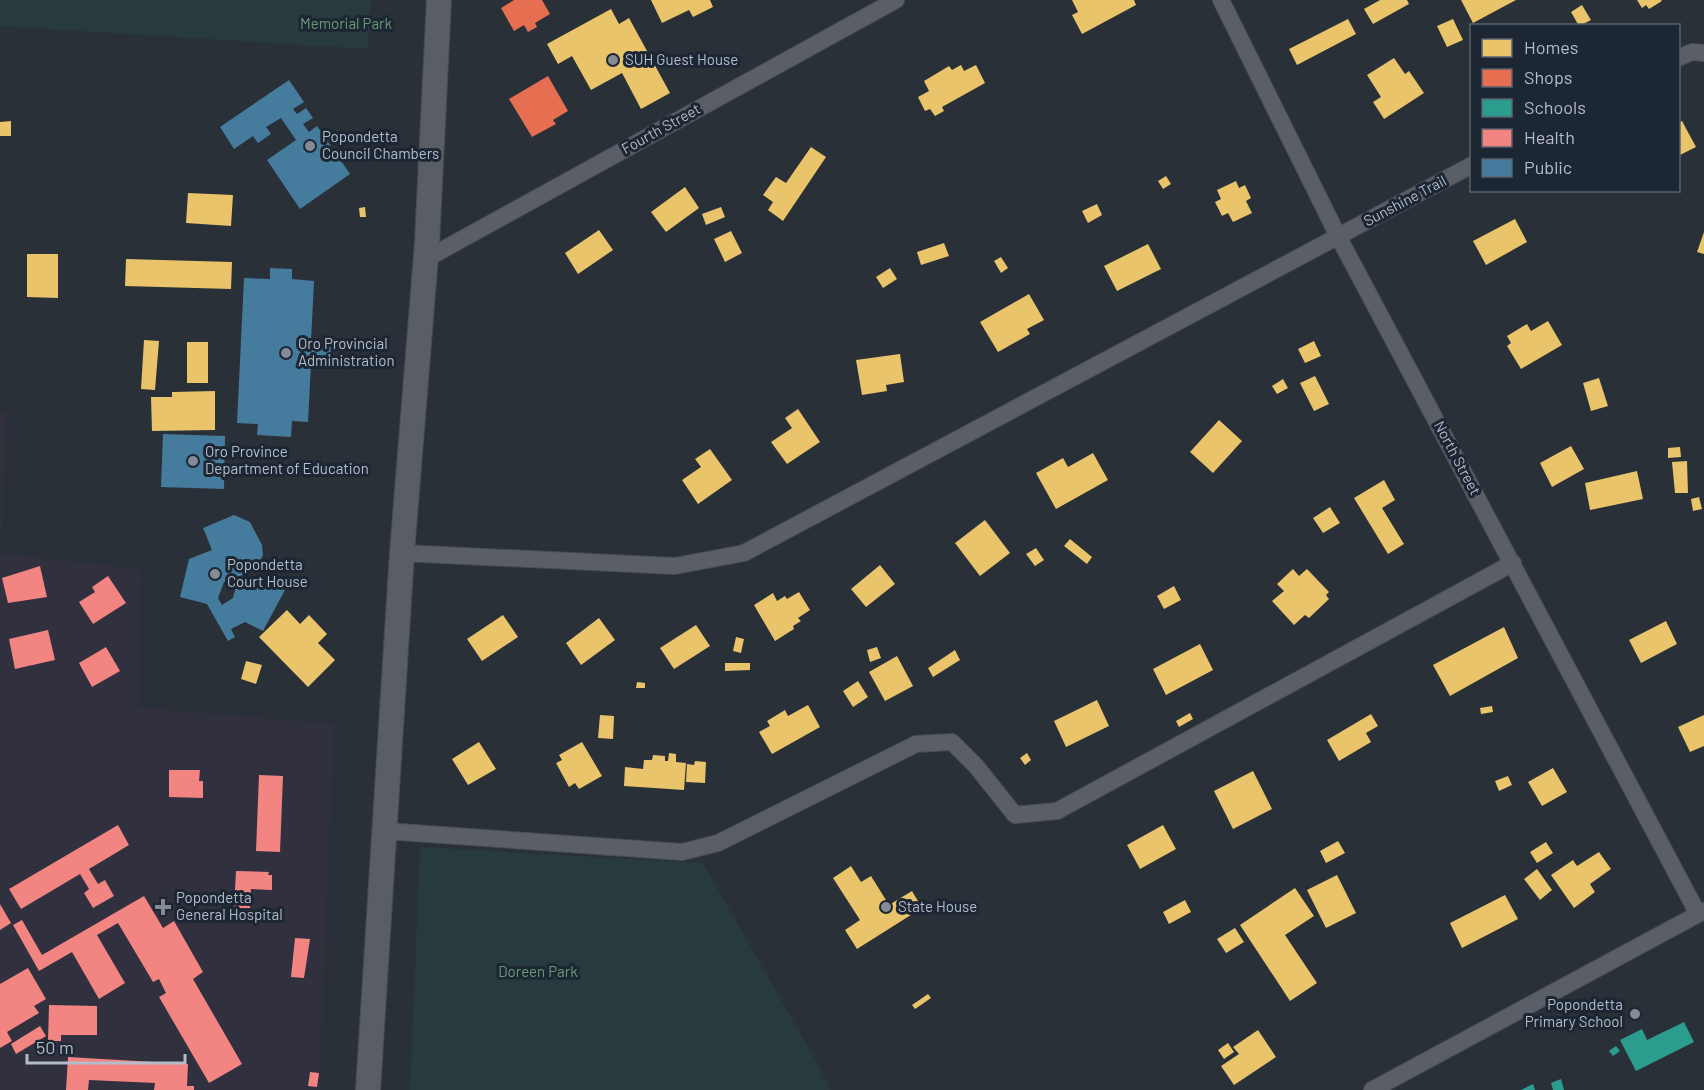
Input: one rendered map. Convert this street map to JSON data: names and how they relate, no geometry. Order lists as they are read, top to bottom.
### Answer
{
  "streets": {
    "street": ["Fourth Street", "Sunshine Trail", "North Street"]
  },
  "crossings": [
    ["Sunshine Trail", "North Street"]
  ],
  "parks": ["Memorial Park", "Doreen Park"],
  "places": {
    "other": [
      "SUH Guest House",
      "Popondetta Council Chambers",
      "Oro Provincial Administration",
      "Oro Province Department of Education",
      "Popondetta Court House",
      "State House",
      "Popondetta Primary School"
    ],
    "health": ["Popondetta General Hospital"]
  },
  "legend": [
    "Homes",
    "Shops",
    "Schools",
    "Health",
    "Public"
  ],
  "scale_bar": "50 m"
}
